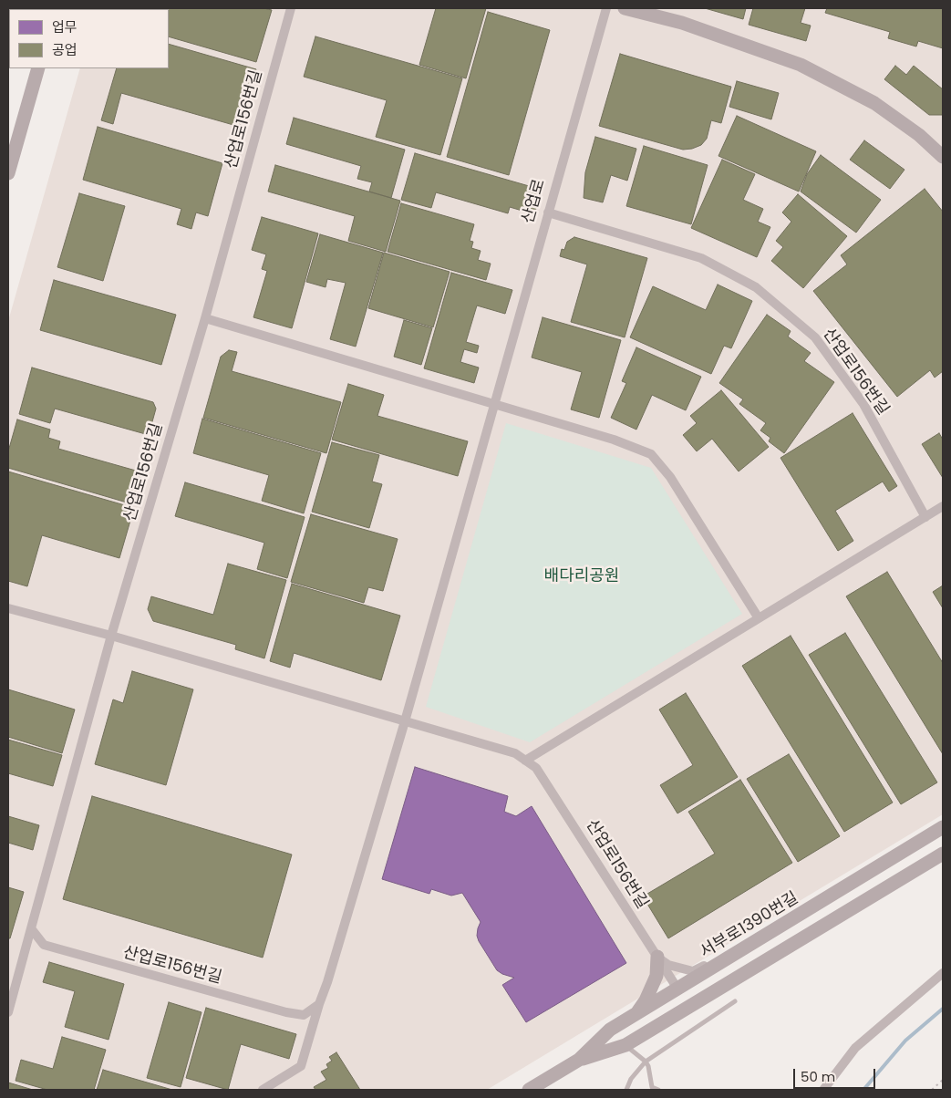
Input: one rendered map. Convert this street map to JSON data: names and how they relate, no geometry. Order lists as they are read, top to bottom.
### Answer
{
  "streets": {
    "street": ["산업로156번길", "산업로", "서부로1390번길"]
  },
  "crossings": [
    ["산업로156번길", "산업로"],
    ["산업로156번길", "서부로1390번길"]
  ],
  "parks": ["배다리공원"],
  "legend": ["업무", "공업"],
  "scale_bar": "50 m"
}
